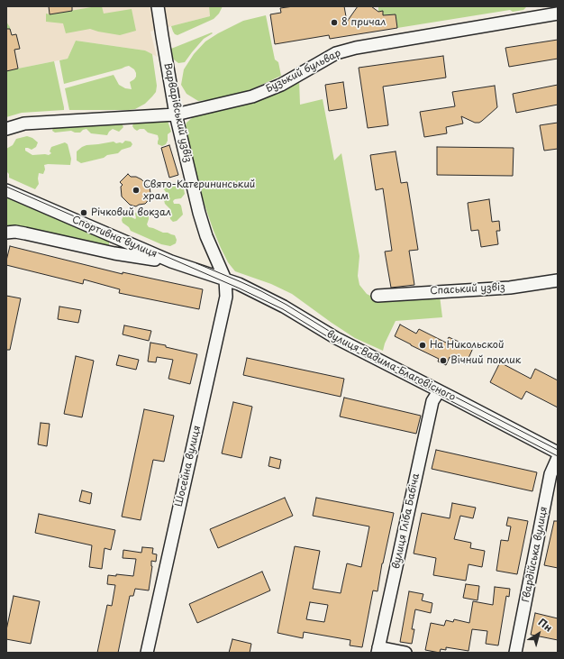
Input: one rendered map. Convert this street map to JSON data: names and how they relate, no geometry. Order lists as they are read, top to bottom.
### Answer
{
  "streets": {
    "street": [
      "Бузький бульвар",
      "Варварівський узвіз",
      "Спортивна вулиця",
      "Спаський узвіз",
      "вулиця Вадима Благовісного",
      "Шосейна вулиця",
      "вулиця Гліба Бабіча",
      "Гвардійська вулиця"
    ]
  },
  "crossings": [
    ["Бузький бульвар", "Варварівський узвіз"],
    ["Варварівський узвіз", "Спортивна вулиця"],
    ["Варварівський узвіз", "вулиця Вадима Благовісного"],
    ["Варварівський узвіз", "Шосейна вулиця"],
    ["Спортивна вулиця", "вулиця Вадима Благовісного"],
    ["Спортивна вулиця", "Шосейна вулиця"],
    ["вулиця Вадима Благовісного", "Шосейна вулиця"],
    ["вулиця Вадима Благовісного", "вулиця Гліба Бабіча"]
  ],
  "places": [
    "8 причал",
    "Свято-Катерининський храм",
    "Річковий вокзал",
    "На Никольской",
    "Вічний поклик"
  ],
  "north": "top right"
}
